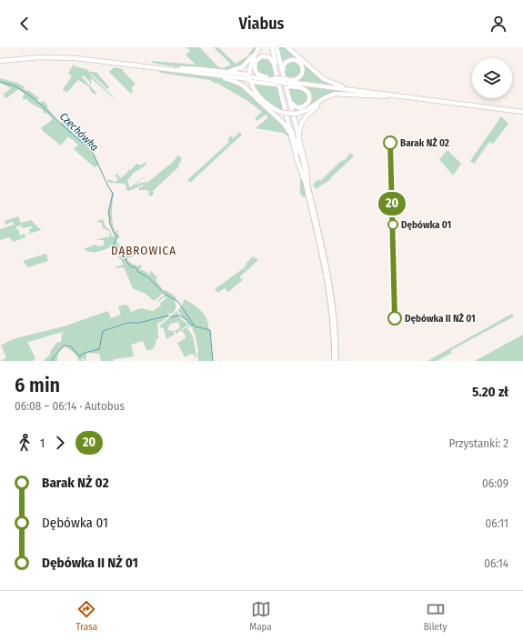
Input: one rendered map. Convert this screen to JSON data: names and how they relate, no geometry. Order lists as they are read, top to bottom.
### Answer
{
  "districts": ["DĄBROWICA"],
  "water": ["Czechówka"],
  "places": ["Barak NŻ 02", "Dębówka 01", "Dębówka II NŻ 01"],
  "lines": ["bus line 20"],
  "page": {
    "header": "Viabus",
    "on_map": "20",
    "heading": ["6 min", "06:08 – 06:14 · Autobus", "5.20 zł"],
    "legs": ["1", "20", "Przystanki: 2"],
    "list": [
      {
        "name": "Barak NŻ 02",
        "value": "06:09"
      },
      {
        "name": "Dębówka 01",
        "value": "06:11"
      },
      {
        "name": "Dębówka II NŻ 01",
        "value": "06:14"
      }
    ],
    "tabs": ["Trasa", "Mapa", "Bilety"]
  }
}
